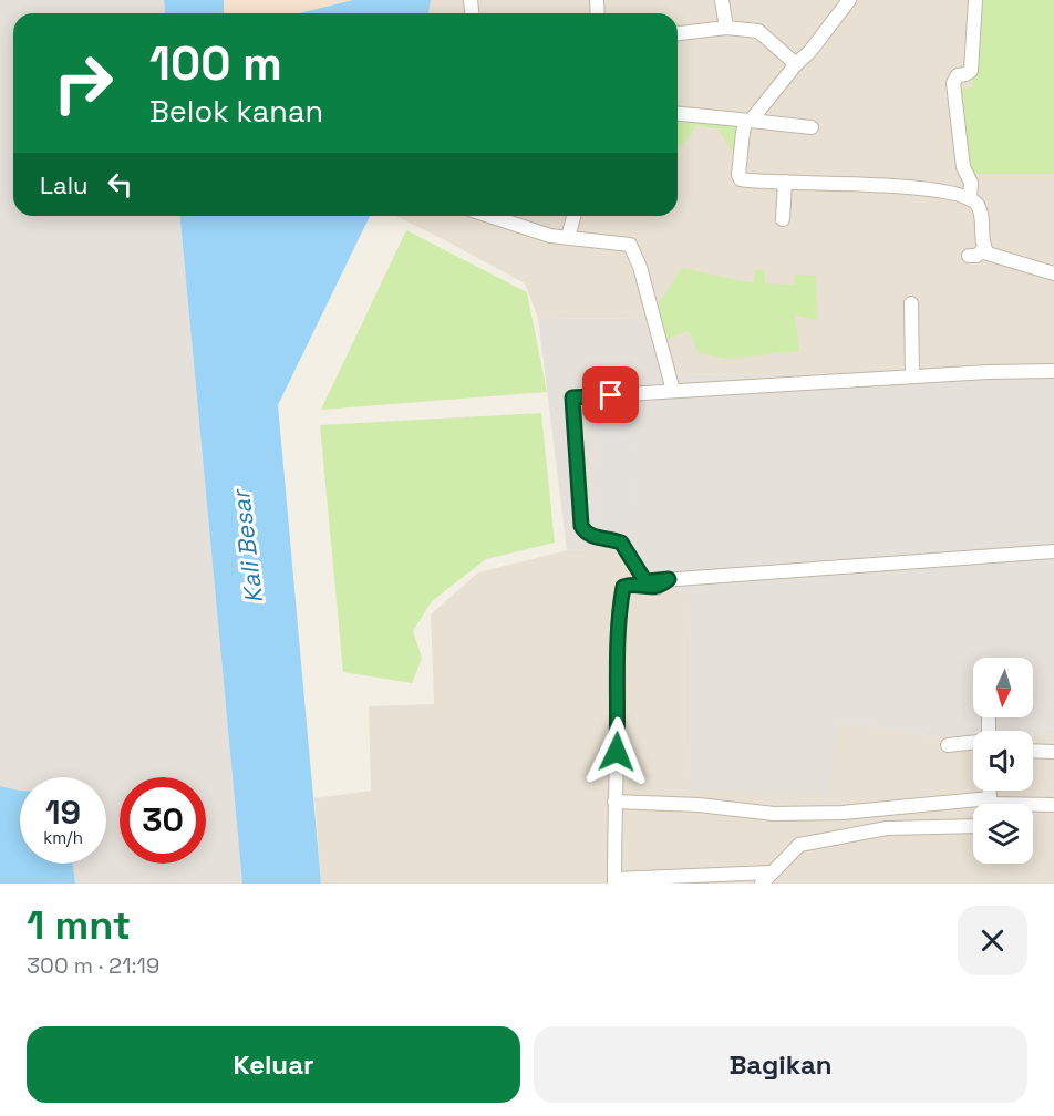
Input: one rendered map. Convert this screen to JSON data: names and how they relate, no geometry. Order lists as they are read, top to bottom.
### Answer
{
  "water": ["Kali Besar"],
  "north": "bottom",
  "page": {
    "turn": ["100 m", "Belok kanan"],
    "then": "Lalu",
    "speed": "19 km/h",
    "limit": "30",
    "heading": ["1 mnt", "300 m · 21:19"],
    "buttons": ["Keluar", "Bagikan"]
  }
}
